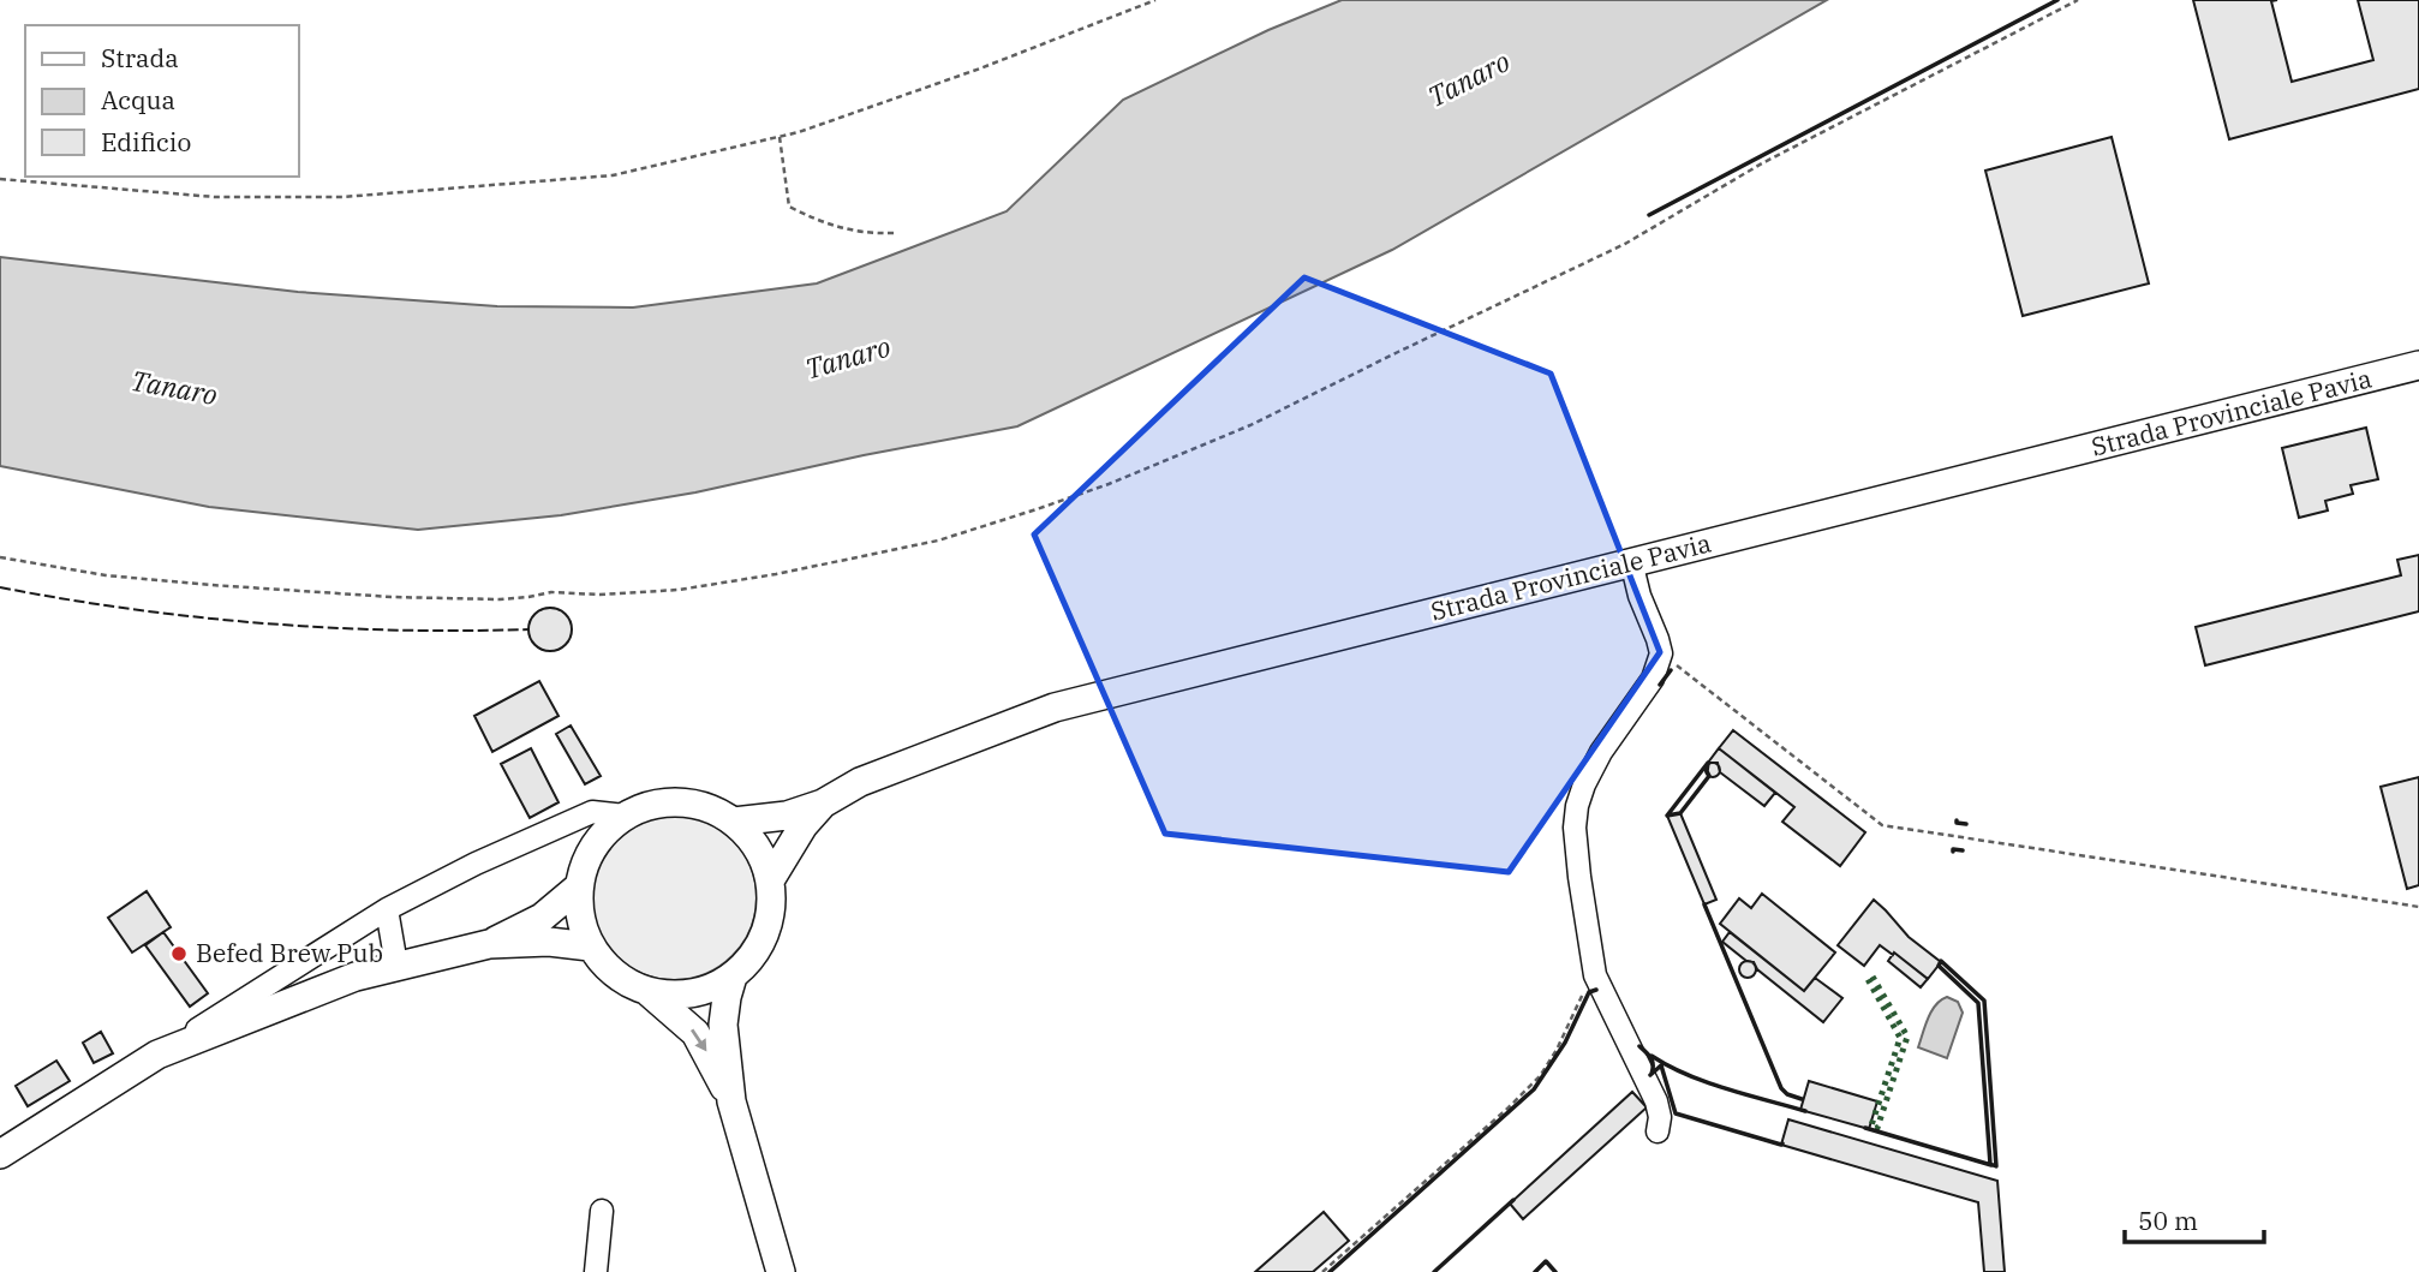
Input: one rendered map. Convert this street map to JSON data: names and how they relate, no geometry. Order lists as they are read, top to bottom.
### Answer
{
  "streets": {
    "main road": ["Strada Provinciale Pavia"]
  },
  "water": ["Tanaro"],
  "places": ["Befed Brew Pub"],
  "legend": ["Strada", "Acqua", "Edificio"],
  "scale_bar": "50 m"
}
